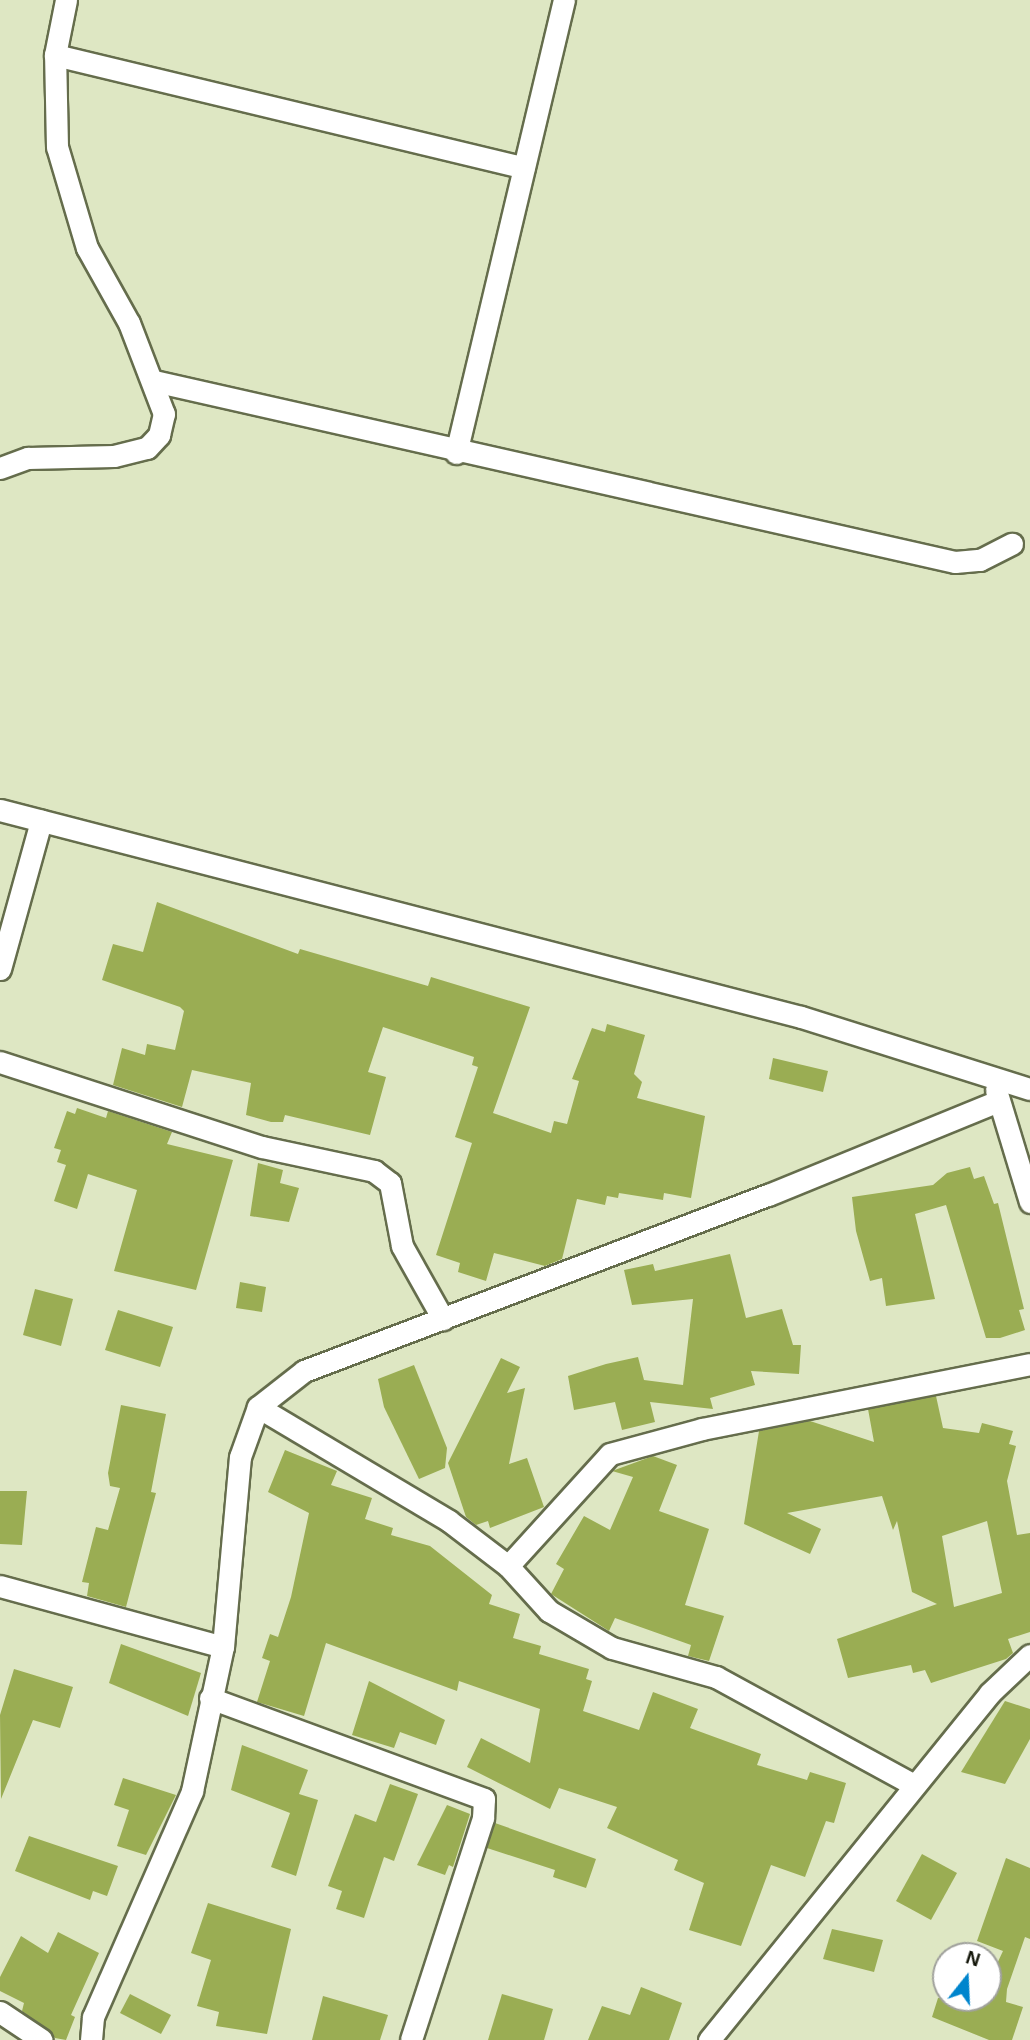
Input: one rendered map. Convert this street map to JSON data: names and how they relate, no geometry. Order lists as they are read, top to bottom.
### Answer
{
  "north": "top"
}
